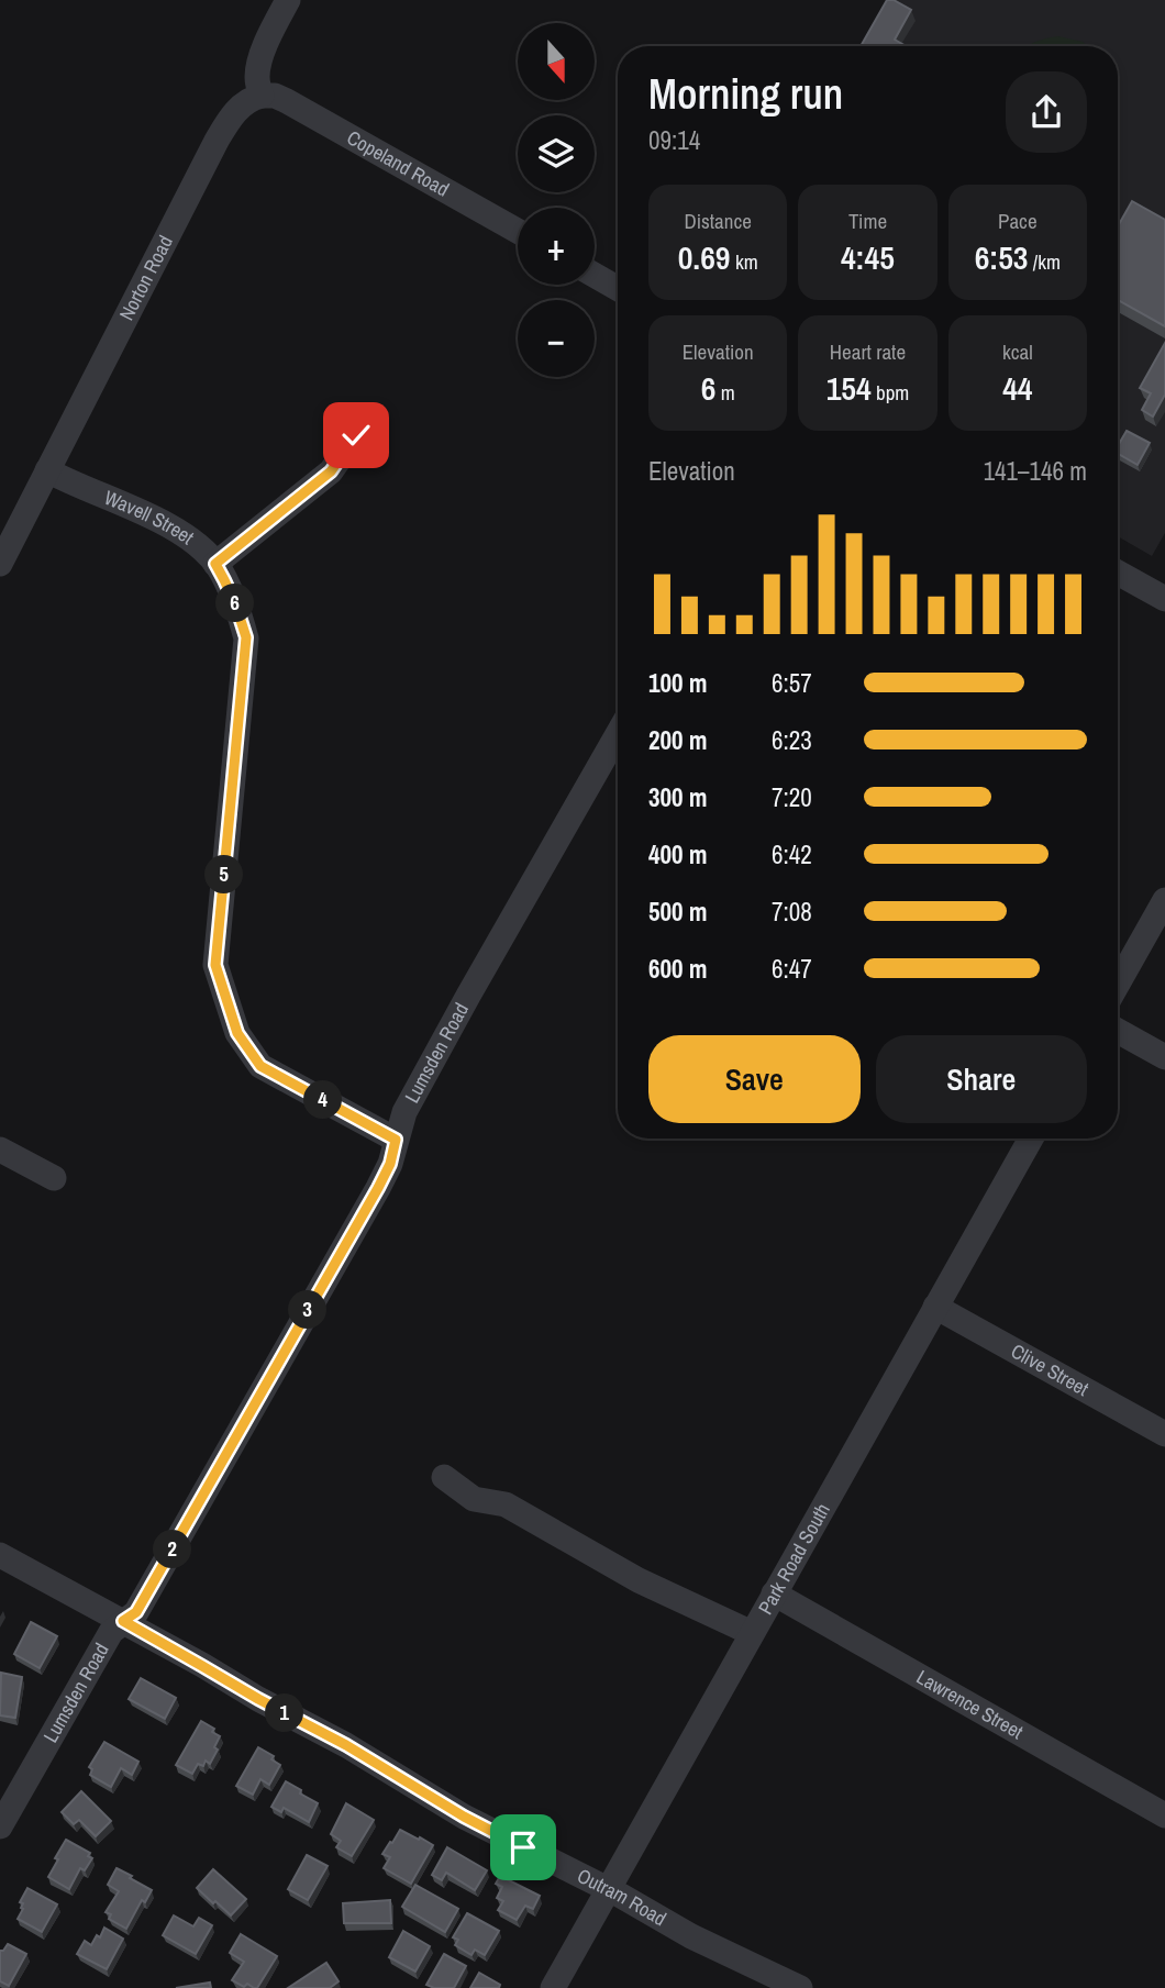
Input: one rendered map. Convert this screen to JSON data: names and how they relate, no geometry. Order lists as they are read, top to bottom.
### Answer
{
  "streets": {
    "street": [
      "Copeland Road",
      "Norton Road",
      "Wavell Street",
      "Lumsden Road",
      "Clive Street",
      "Park Road South",
      "Lawrence Street",
      "Outram Road"
    ]
  },
  "crossings": [
    ["Copeland Road", "Norton Road"],
    ["Norton Road", "Wavell Street"],
    ["Wavell Street", "Lumsden Road"],
    ["Lumsden Road", "Outram Road"],
    ["Clive Street", "Park Road South"],
    ["Park Road South", "Lawrence Street"],
    ["Park Road South", "Outram Road"]
  ],
  "north": "bottom",
  "page": {
    "map_buttons": ["+", "−"],
    "heading": ["Morning run", "09:14"],
    "stats": [
      ["Distance", "0.69 km"],
      ["Time", "4:45"],
      ["Pace", "6:53 /km"],
      ["Elevation", "6 m"],
      ["Heart rate", "154 bpm"],
      ["kcal", "44"]
    ],
    "chart": ["Elevation", "141–146 m"],
    "pins": [
      "6",
      "5",
      "4",
      "3",
      "2",
      "1"
    ],
    "list": [
      {
        "name": "100 m",
        "note": "6:57"
      },
      {
        "name": "200 m",
        "note": "6:23"
      },
      {
        "name": "300 m",
        "note": "7:20"
      },
      {
        "name": "400 m",
        "note": "6:42"
      },
      {
        "name": "500 m",
        "note": "7:08"
      },
      {
        "name": "600 m",
        "note": "6:47"
      }
    ],
    "buttons": ["Save", "Share"]
  }
}
